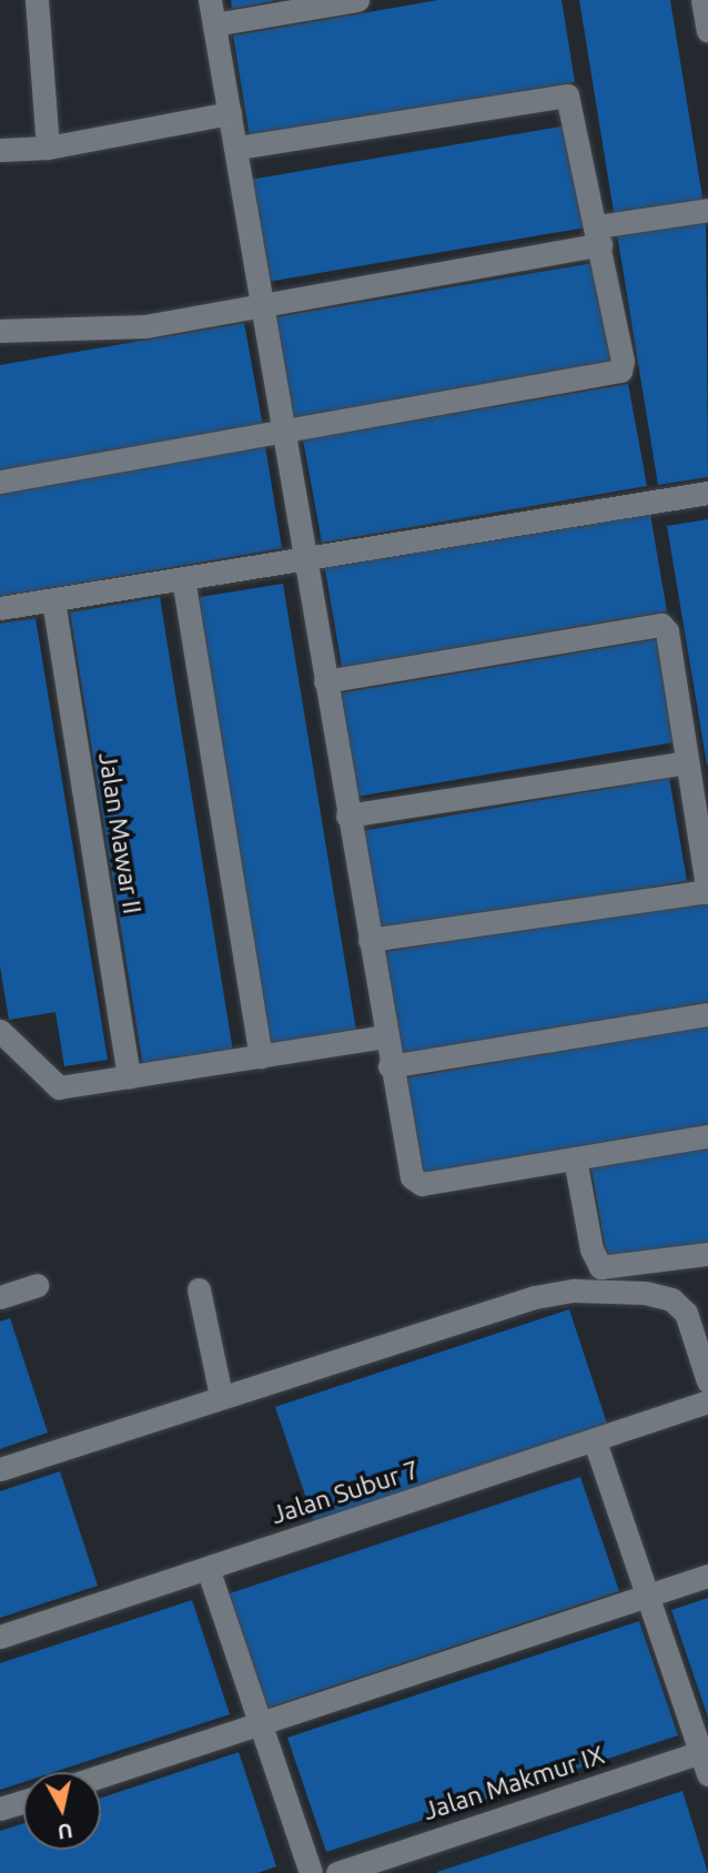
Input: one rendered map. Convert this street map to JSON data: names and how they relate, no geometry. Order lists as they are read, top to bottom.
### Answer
{
  "streets": {
    "street": ["Jalan Mawar II", "Jalan Subur 7", "Jalan Makmur IX"]
  },
  "north": "bottom"
}
